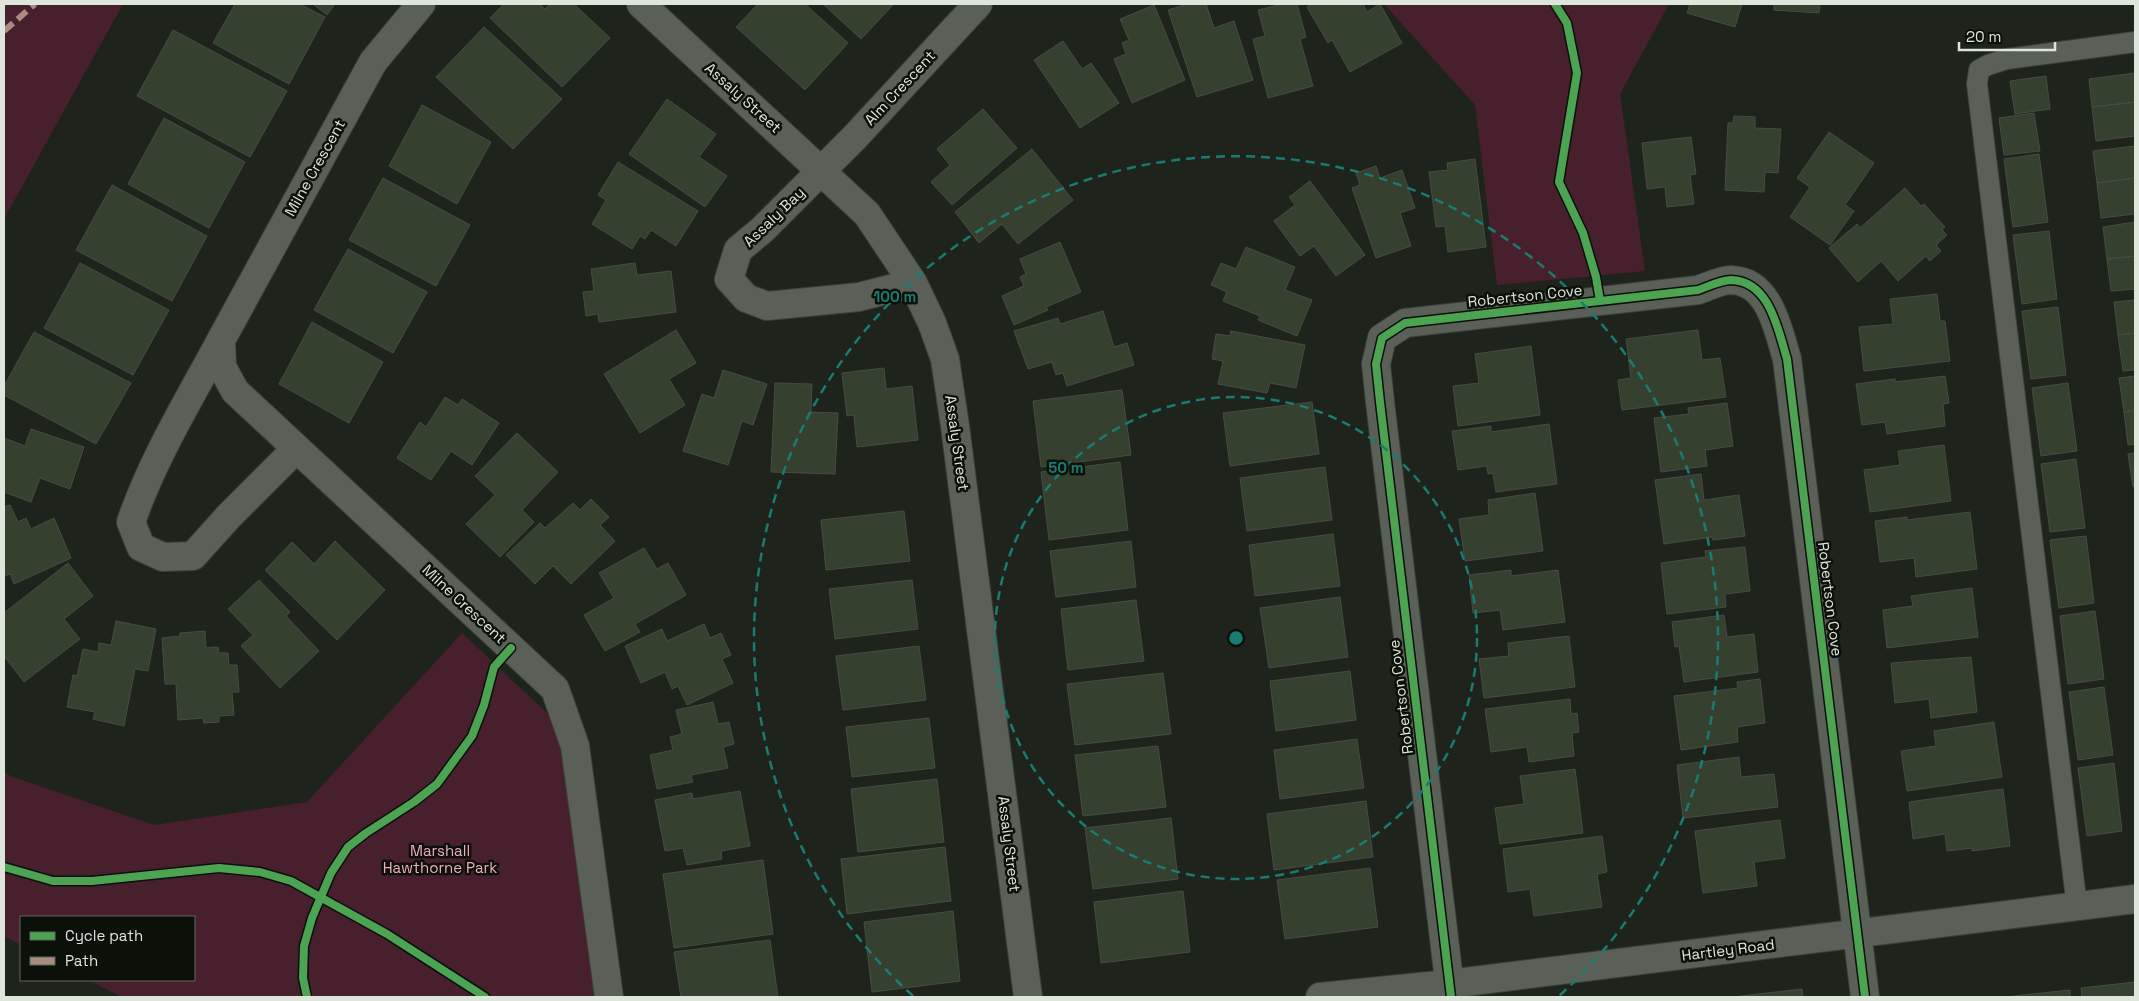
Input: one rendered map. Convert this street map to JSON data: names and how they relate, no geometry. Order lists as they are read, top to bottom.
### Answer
{
  "streets": {
    "street": [
      "Alm Crescent",
      "Assaly Street",
      "Milne Crescent",
      "Assaly Bay",
      "Robertson Cove",
      "Hartley Road"
    ]
  },
  "crossings": [
    ["Alm Crescent", "Assaly Street"],
    ["Alm Crescent", "Assaly Bay"],
    ["Assaly Street", "Assaly Bay"],
    ["Robertson Cove", "Hartley Road"]
  ],
  "parks": ["Marshall Hawthorne Park"],
  "legend": ["Cycle path", "Path"],
  "scale_bar": "20 m",
  "rings": ["100 m", "50 m"]
}
